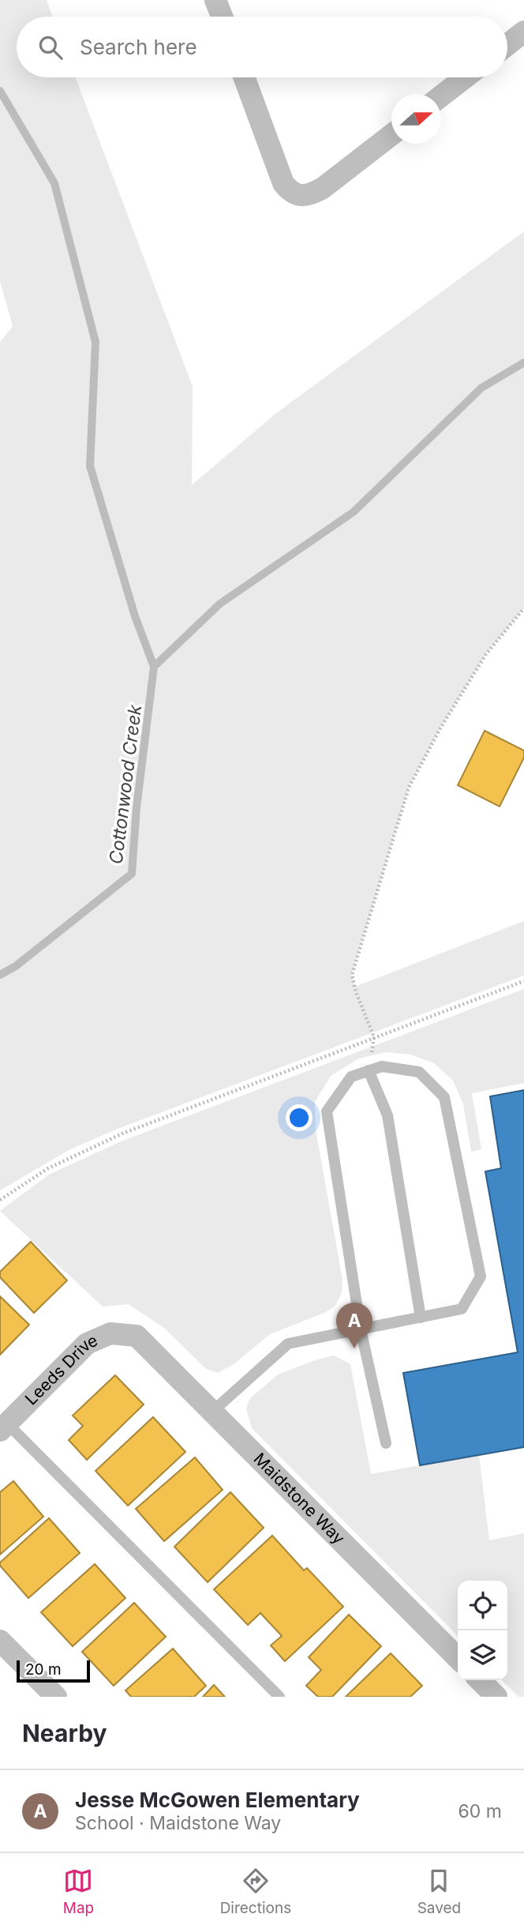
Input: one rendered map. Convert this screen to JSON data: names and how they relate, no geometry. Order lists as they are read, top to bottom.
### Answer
{
  "streets": {
    "street": ["Leeds Drive", "Maidstone Way"]
  },
  "crossings": [
    ["Leeds Drive", "Maidstone Way"]
  ],
  "water": ["Cottonwood Creek"],
  "scale_bar": "20 m",
  "north": "right",
  "page": {
    "search": "Search here",
    "pins": "A",
    "scale": "20 m",
    "heading": "Nearby",
    "list": [
      {
        "mark": "A",
        "name": "Jesse McGowen Elementary",
        "note": "School · Maidstone Way",
        "value": "60 m"
      }
    ],
    "nav": ["Map", "Directions", "Saved"]
  }
}
